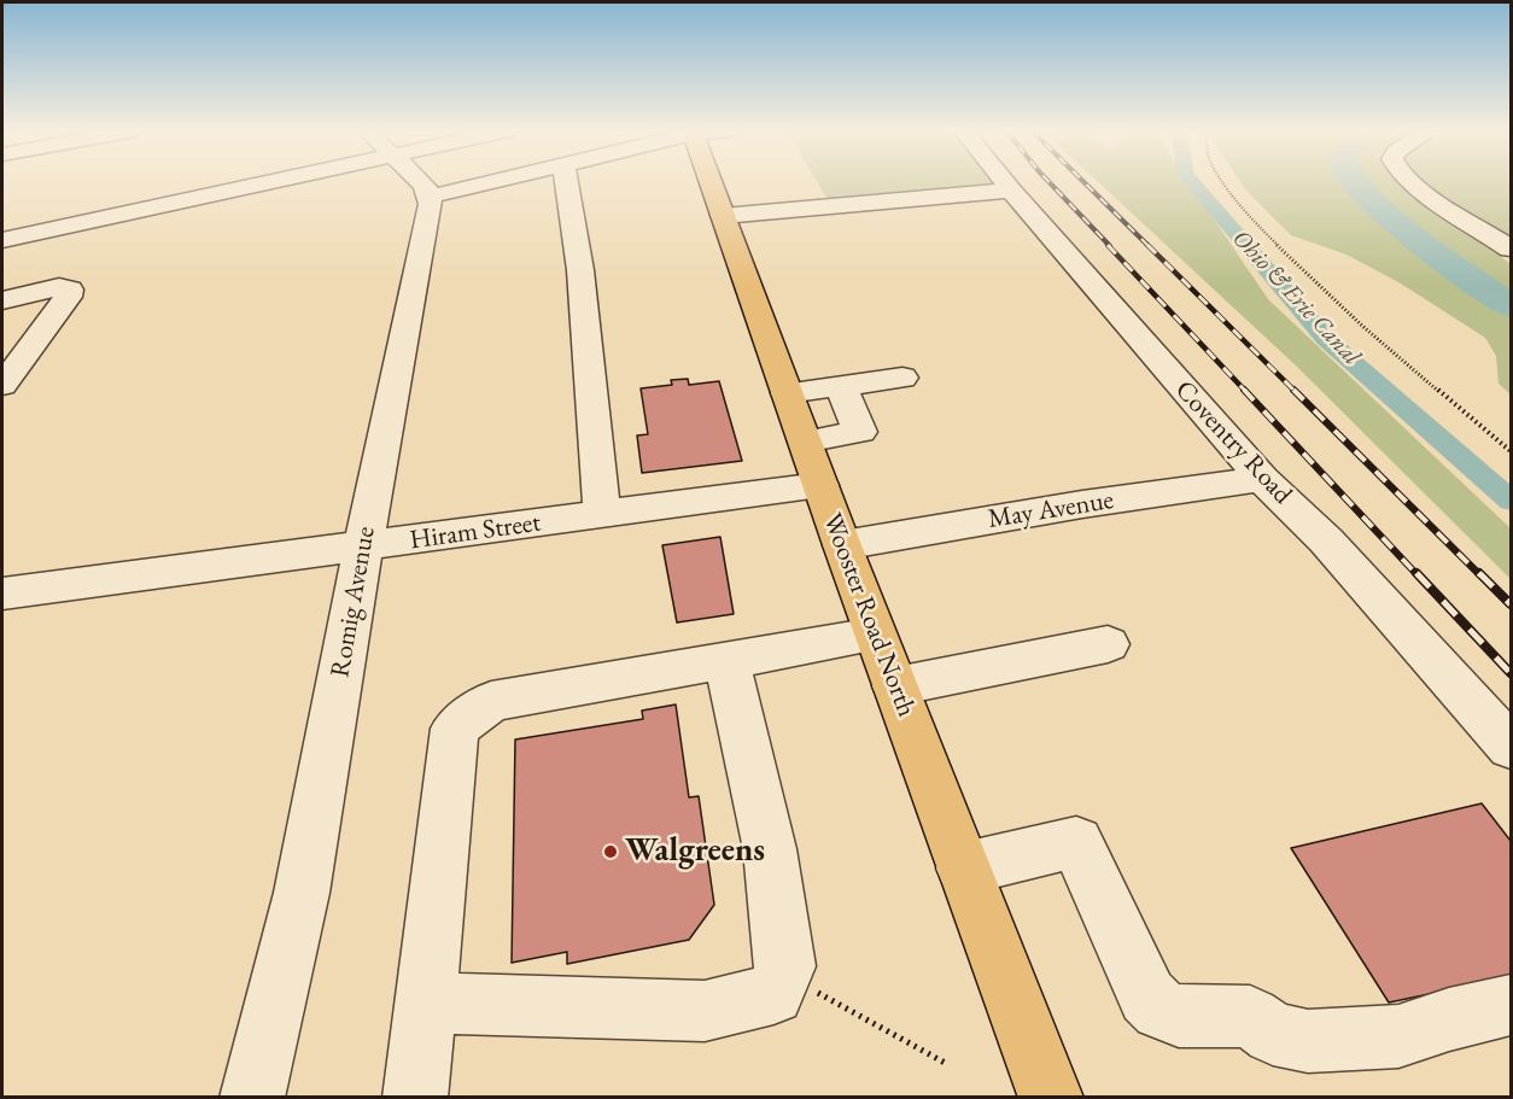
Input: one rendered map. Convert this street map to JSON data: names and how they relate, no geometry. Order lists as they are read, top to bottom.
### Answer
{
  "streets": {
    "main road": ["Wooster Road North"],
    "street": [
      "Coventry Road",
      "May Avenue",
      "Hiram Street",
      "Romig Avenue"
    ]
  },
  "crossings": [
    ["Coventry Road", "May Avenue"],
    ["May Avenue", "Wooster Road North"],
    ["Hiram Street", "Romig Avenue"],
    ["Hiram Street", "Wooster Road North"]
  ],
  "water": ["Ohio & Erie Canal"],
  "places": ["Walgreens"]
}
